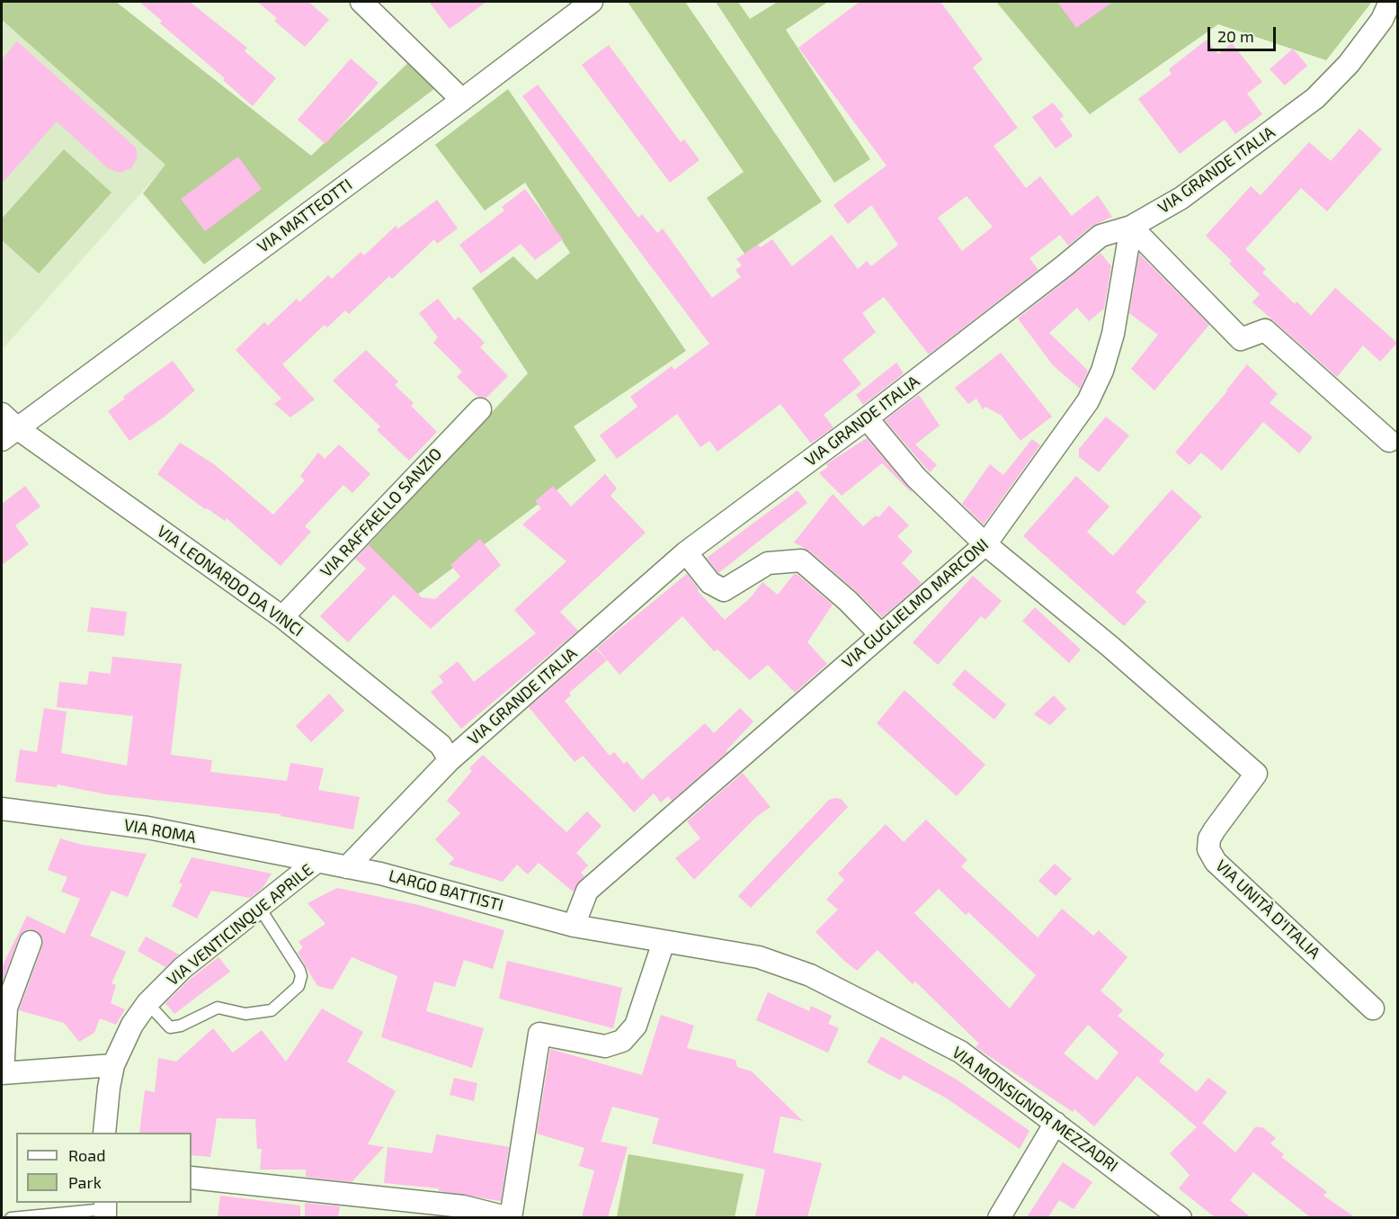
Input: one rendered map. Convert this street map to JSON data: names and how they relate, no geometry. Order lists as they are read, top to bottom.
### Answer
{
  "streets": {
    "street": [
      "VIA GRANDE ITALIA",
      "VIA MATTEOTTI",
      "VIA RAFFAELLO SANZIO",
      "VIA LEONARDO DA VINCI",
      "VIA GUGLIELMO MARCONI",
      "VIA ROMA",
      "LARGO BATTISTI",
      "VIA UNITÀ D'ITALIA",
      "VIA VENTICINQUE APRILE",
      "VIA MONSIGNOR MEZZADRI"
    ]
  },
  "crossings": [
    ["VIA GRANDE ITALIA", "VIA LEONARDO DA VINCI"],
    ["VIA GRANDE ITALIA", "VIA GUGLIELMO MARCONI"],
    ["VIA GRANDE ITALIA", "LARGO BATTISTI"],
    ["VIA MATTEOTTI", "VIA LEONARDO DA VINCI"],
    ["VIA RAFFAELLO SANZIO", "VIA LEONARDO DA VINCI"],
    ["VIA GUGLIELMO MARCONI", "LARGO BATTISTI"],
    ["VIA GUGLIELMO MARCONI", "VIA UNITÀ D'ITALIA"],
    ["VIA GUGLIELMO MARCONI", "VIA MONSIGNOR MEZZADRI"],
    ["VIA ROMA", "LARGO BATTISTI"],
    ["VIA ROMA", "VIA VENTICINQUE APRILE"],
    ["LARGO BATTISTI", "VIA VENTICINQUE APRILE"],
    ["LARGO BATTISTI", "VIA MONSIGNOR MEZZADRI"]
  ],
  "legend": ["Road", "Park"],
  "scale_bar": "20 m"
}
